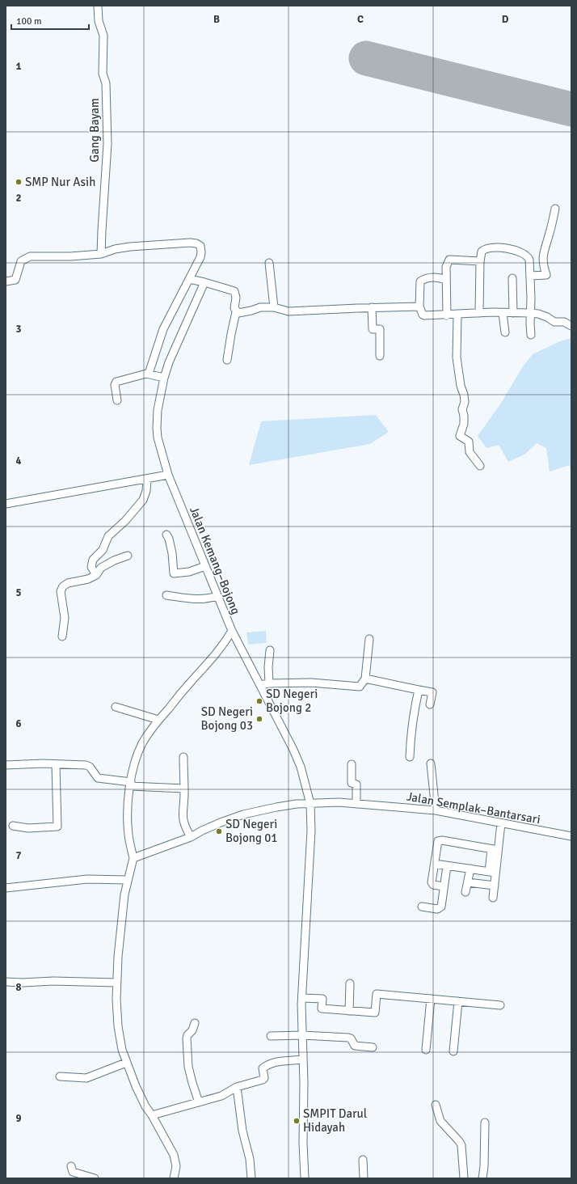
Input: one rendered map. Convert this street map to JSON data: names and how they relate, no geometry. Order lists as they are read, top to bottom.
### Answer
{
  "streets": {
    "street": ["Gang Bayam", "Jalan Kemang–Bojong", "Jalan Semplak–Bantarsari"]
  },
  "crossings": [
    ["Jalan Kemang–Bojong", "Jalan Semplak–Bantarsari"]
  ],
  "places": [
    "SMP Nur Asih",
    "SD Negeri Bojong 2",
    "SD Negeri Bojong 03",
    "SD Negeri Bojong 01",
    "SMPIT Darul Hidayah"
  ],
  "scale_bar": "100 m",
  "grid": {
    "columns": ["B", "C", "D"],
    "rows": [
      "1",
      "2",
      "3",
      "4",
      "5",
      "6",
      "7",
      "8",
      "9"
    ]
  }
}
